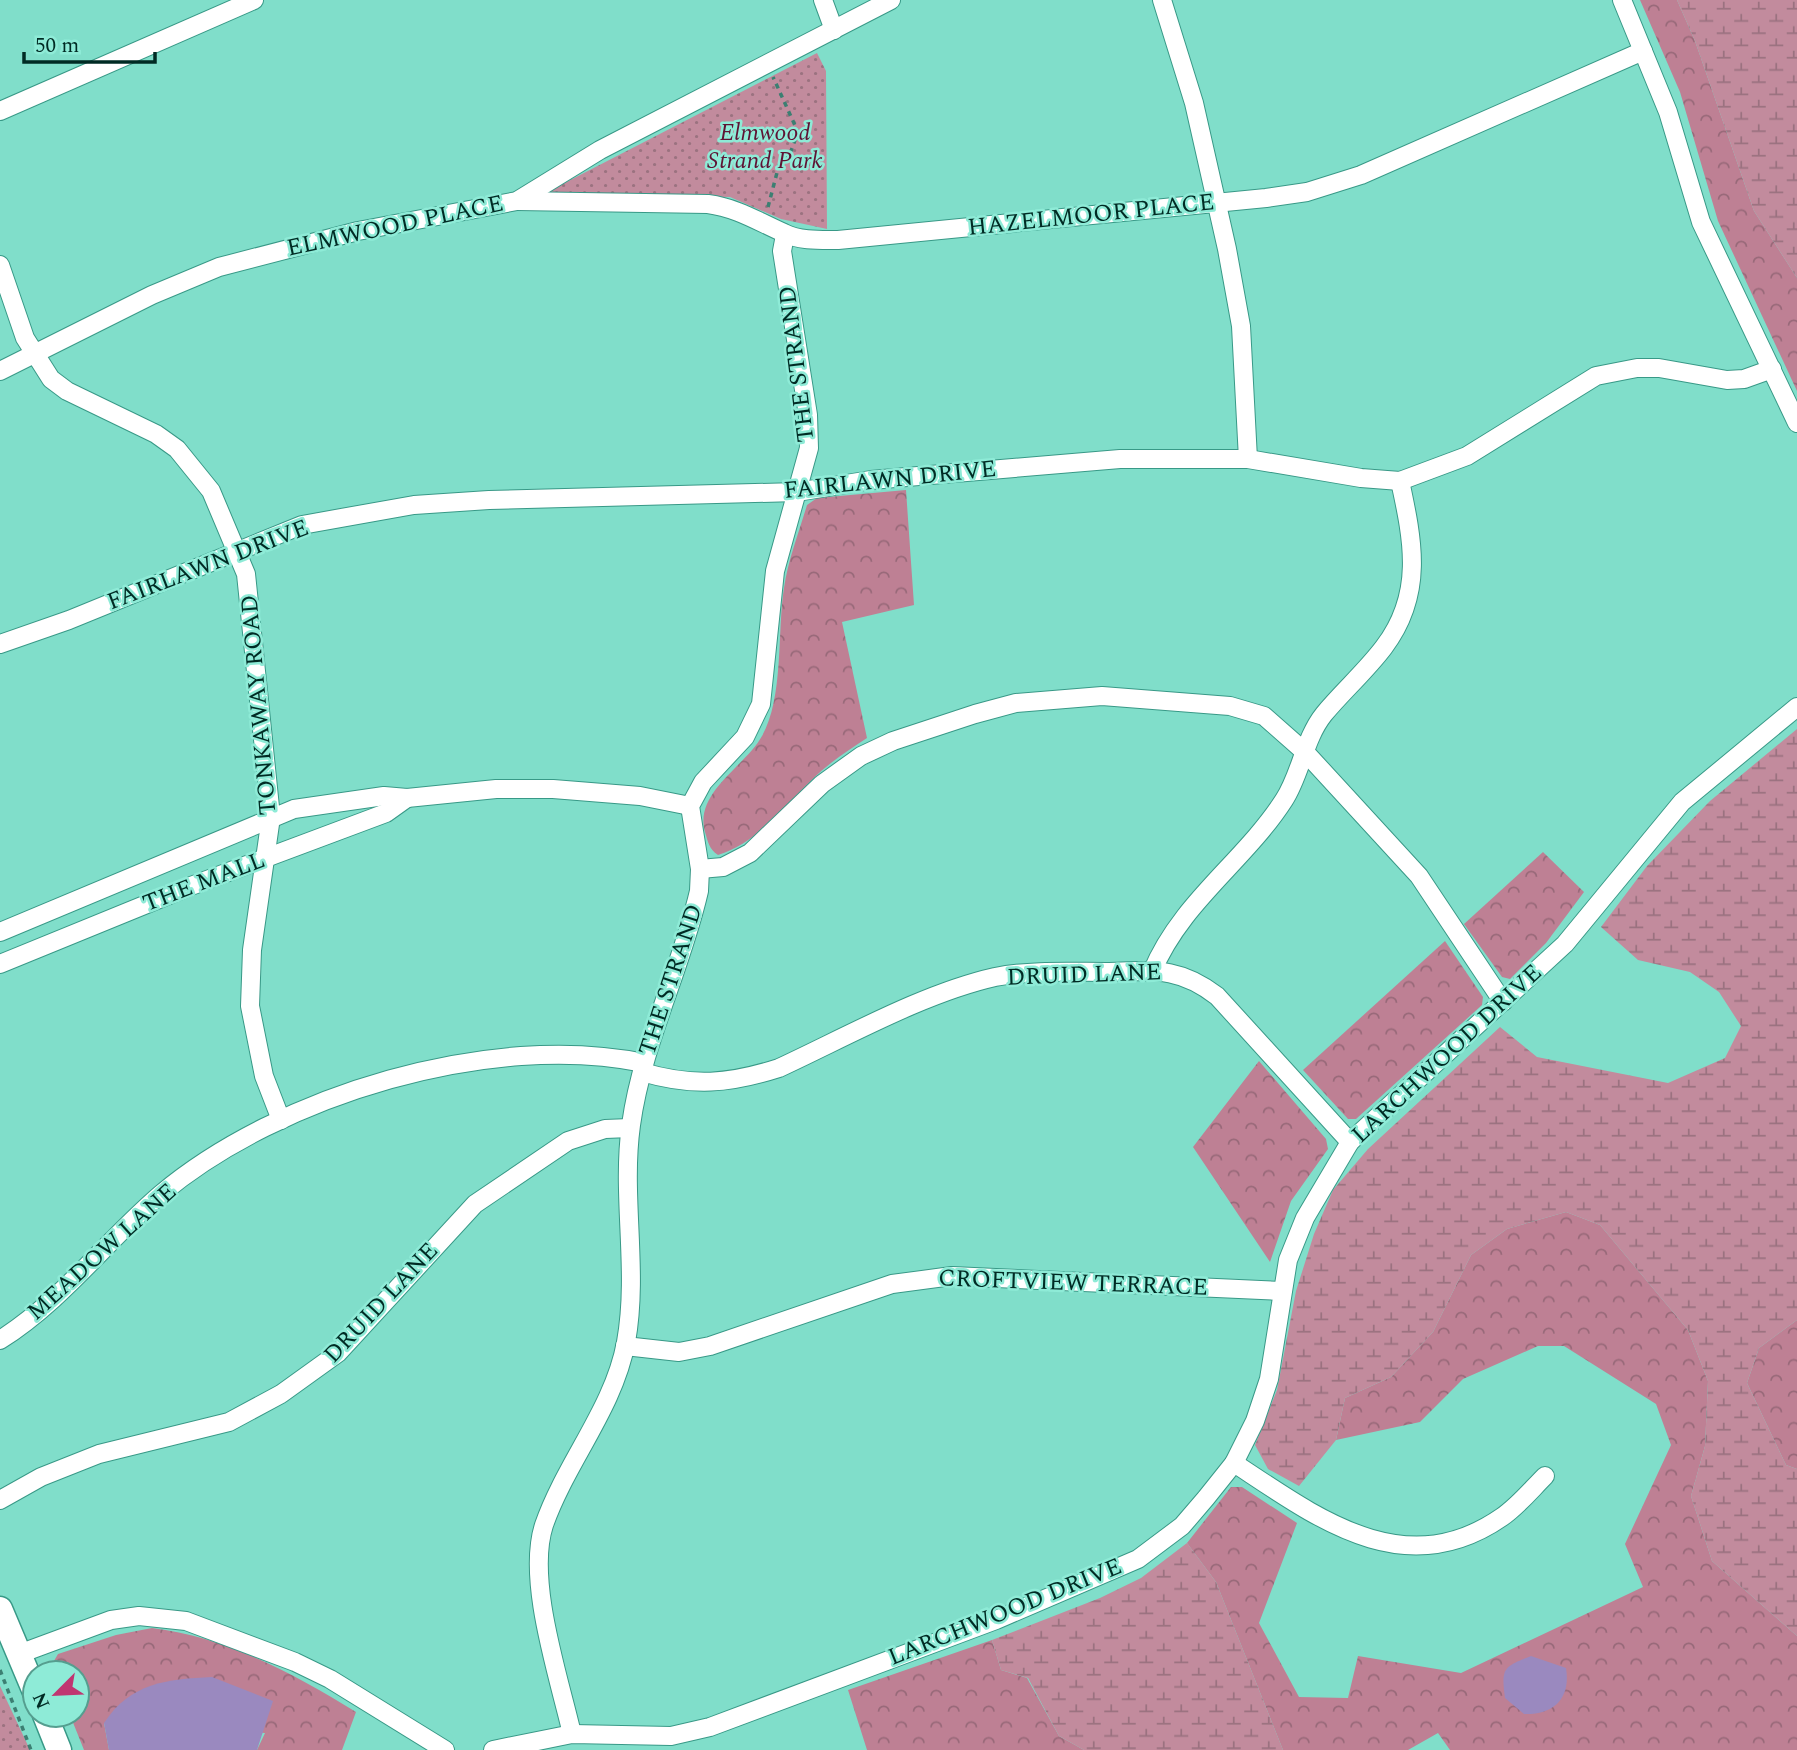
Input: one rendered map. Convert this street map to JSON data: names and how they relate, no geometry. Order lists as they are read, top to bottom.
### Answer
{
  "streets": {
    "street": [
      "HAZELMOOR PLACE",
      "ELMWOOD PLACE",
      "THE STRAND",
      "FAIRLAWN DRIVE",
      "TONKAWAY ROAD",
      "THE MALL",
      "DRUID LANE",
      "LARCHWOOD DRIVE",
      "MEADOW LANE",
      "CROFTVIEW TERRACE"
    ]
  },
  "crossings": [
    ["HAZELMOOR PLACE", "ELMWOOD PLACE"],
    ["HAZELMOOR PLACE", "THE STRAND"],
    ["ELMWOOD PLACE", "TONKAWAY ROAD"],
    ["THE STRAND", "FAIRLAWN DRIVE"],
    ["THE STRAND", "THE MALL"],
    ["THE STRAND", "DRUID LANE"],
    ["THE STRAND", "LARCHWOOD DRIVE"],
    ["THE STRAND", "MEADOW LANE"],
    ["THE STRAND", "CROFTVIEW TERRACE"],
    ["FAIRLAWN DRIVE", "TONKAWAY ROAD"],
    ["TONKAWAY ROAD", "THE MALL"],
    ["TONKAWAY ROAD", "MEADOW LANE"],
    ["DRUID LANE", "LARCHWOOD DRIVE"],
    ["DRUID LANE", "MEADOW LANE"],
    ["LARCHWOOD DRIVE", "CROFTVIEW TERRACE"]
  ],
  "parks": ["Elmwood Strand Park"],
  "scale_bar": "50 m",
  "north": "bottom left"
}
